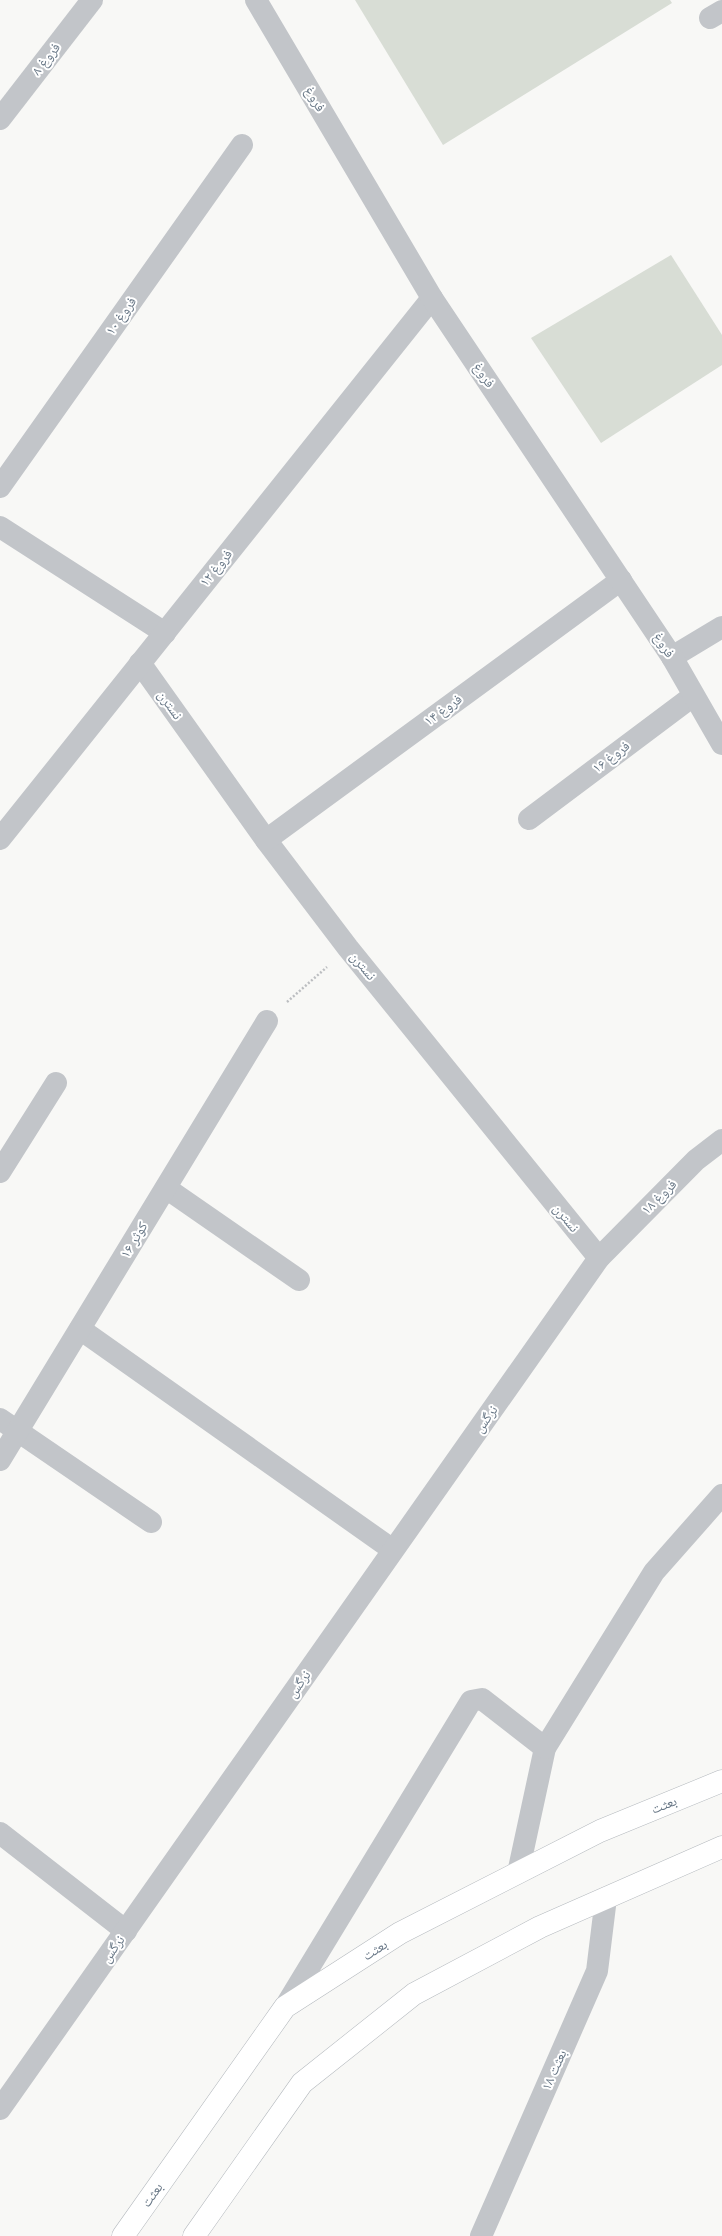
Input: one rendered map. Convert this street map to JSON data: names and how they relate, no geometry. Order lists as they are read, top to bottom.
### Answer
{
  "streets": {
    "main road": ["بعثت"],
    "street": [
      "فروغ ۸",
      "فروغ",
      "فروغ ۱۰",
      "فروغ ۱۲",
      "نسترن",
      "فروغ ۱۴",
      "فروغ ۱۶",
      "فروغ ۱۸",
      "کوثر ۱۶",
      "نرگس",
      "بعثت ۱۸"
    ]
  },
  "crossings": [
    ["فروغ", "فروغ ۱۲"],
    ["فروغ", "فروغ ۱۴"],
    ["فروغ", "فروغ ۱۶"],
    ["فروغ ۱۲", "نسترن"],
    ["نسترن", "فروغ ۱۴"],
    ["نسترن", "فروغ ۱۸"],
    ["نسترن", "نرگس"],
    ["فروغ ۱۸", "نرگس"]
  ]
}
